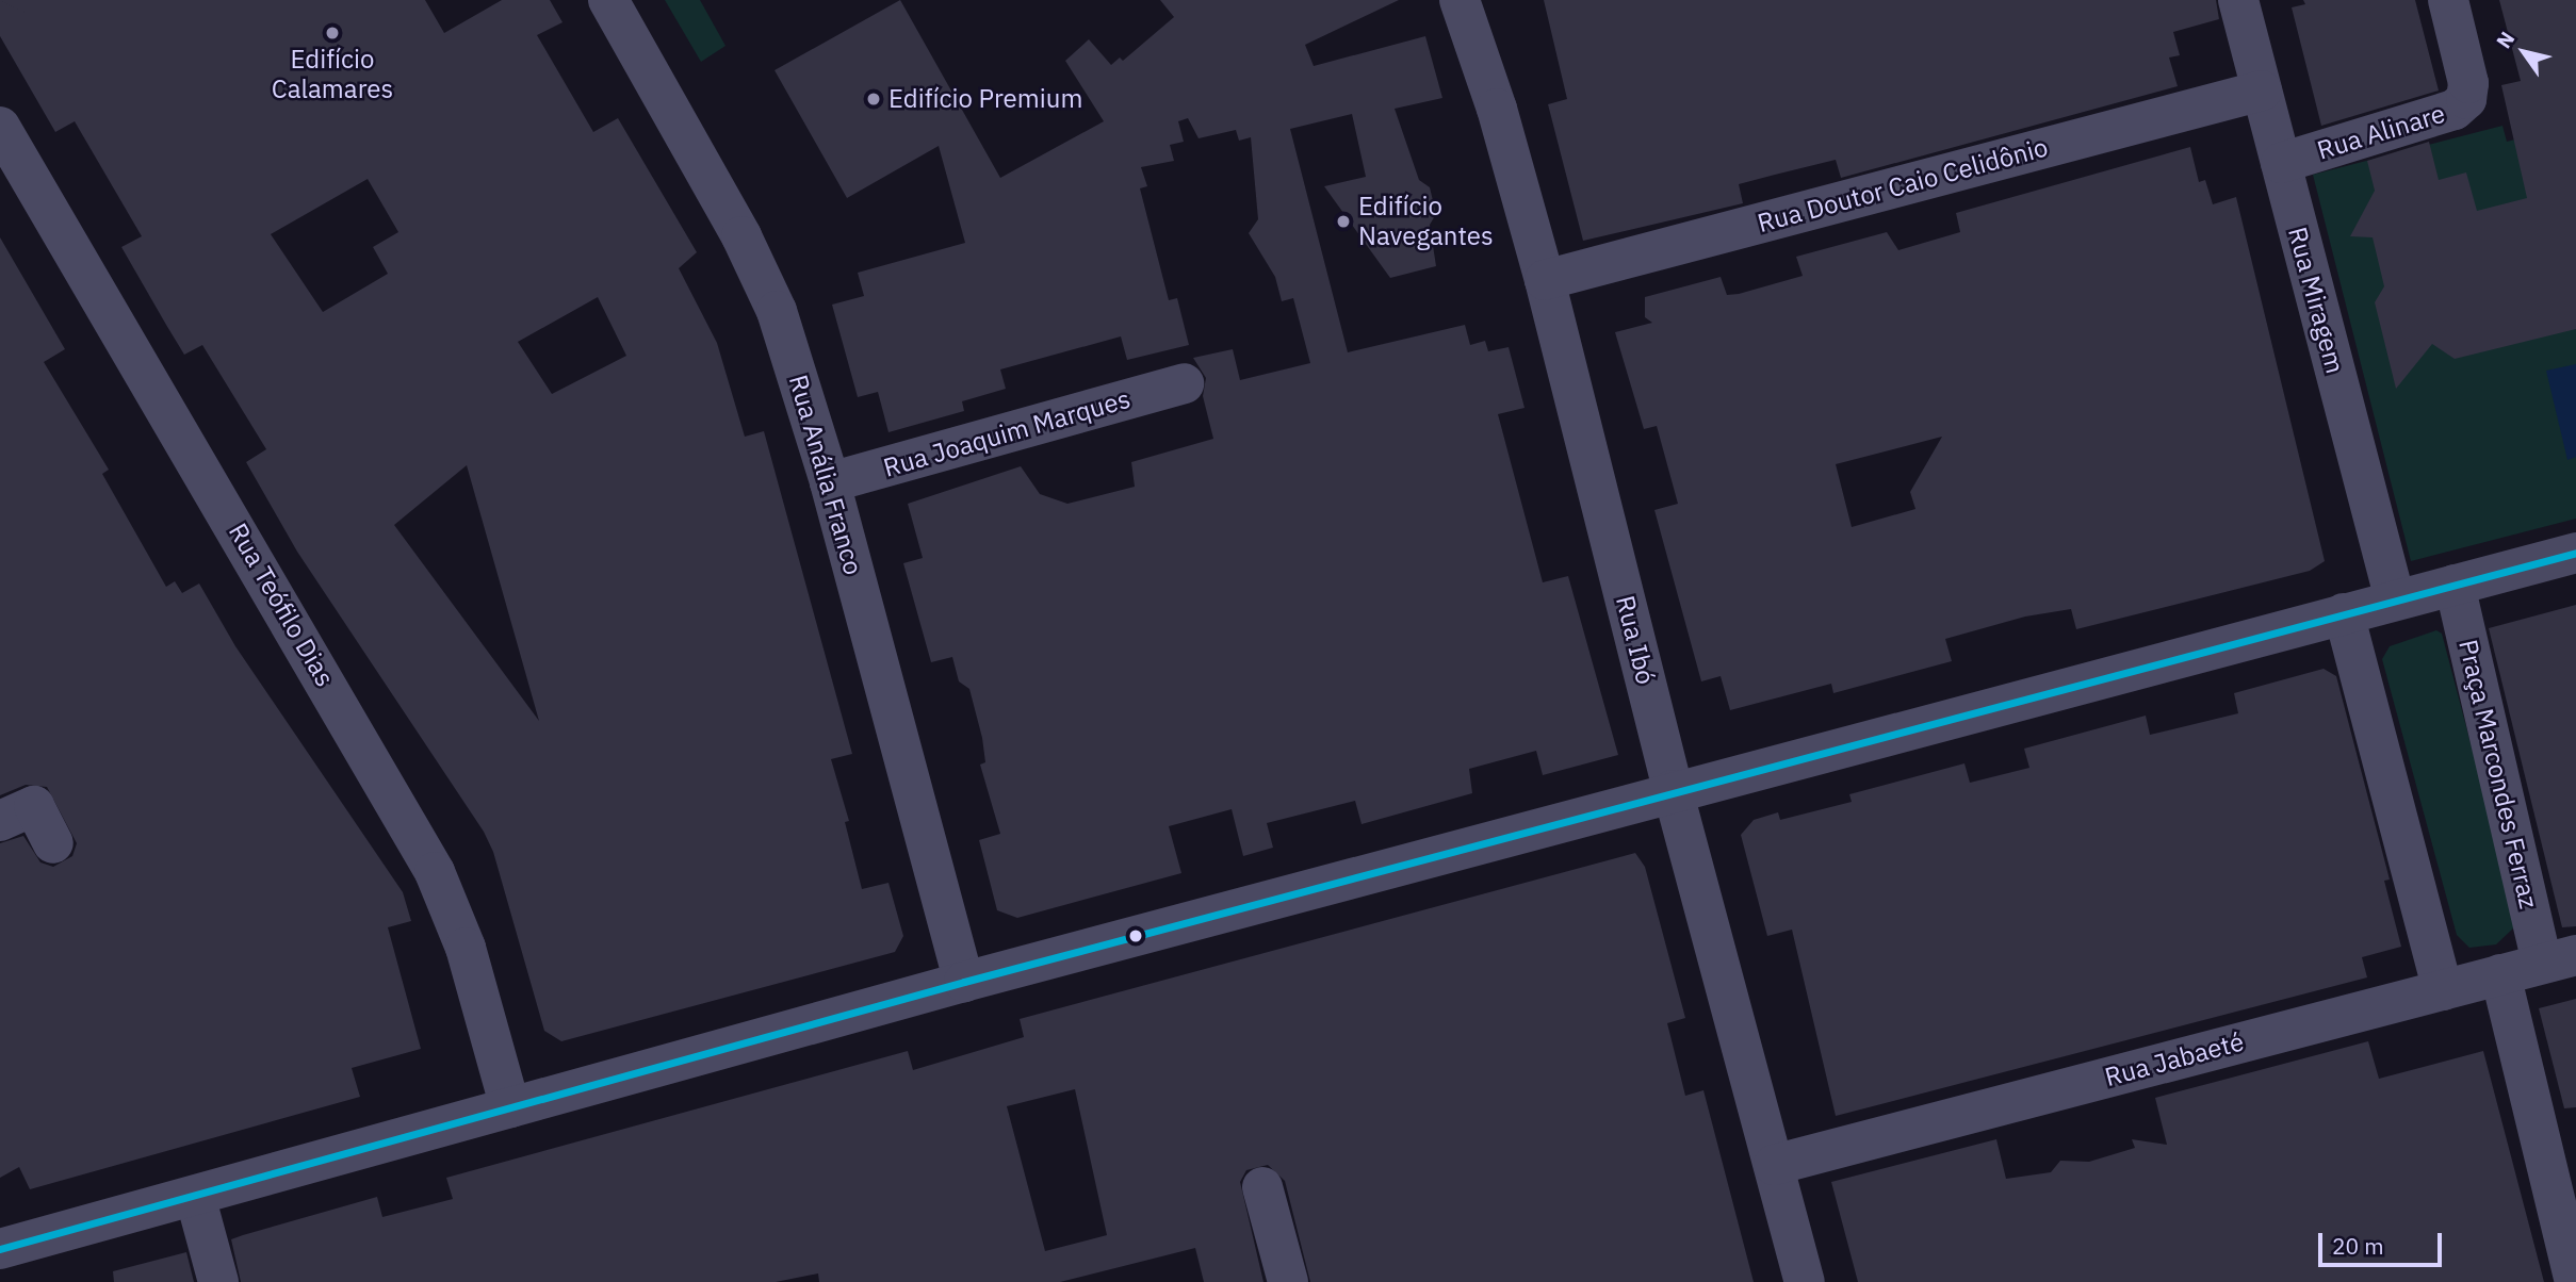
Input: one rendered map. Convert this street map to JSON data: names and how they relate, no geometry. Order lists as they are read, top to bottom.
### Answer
{
  "streets": {
    "street": [
      "Rua Alinare",
      "Rua Doutor Caio Celidônio",
      "Rua Miragem",
      "Rua Joaquim Marques",
      "Rua Anália Franco",
      "Rua Teófilo Dias",
      "Rua Ibó",
      "Praça Marcondes Ferraz",
      "Rua Jabaeté"
    ]
  },
  "crossings": [
    ["Rua Alinare", "Rua Miragem"],
    ["Rua Doutor Caio Celidônio", "Rua Miragem"],
    ["Rua Doutor Caio Celidônio", "Rua Ibó"],
    ["Rua Joaquim Marques", "Rua Anália Franco"],
    ["Rua Ibó", "Rua Jabaeté"],
    ["Praça Marcondes Ferraz", "Rua Jabaeté"]
  ],
  "places": ["Edifício Calamares", "Edifício Premium", "Edifício Navegantes"],
  "scale_bar": "20 m",
  "north": "top left"
}
